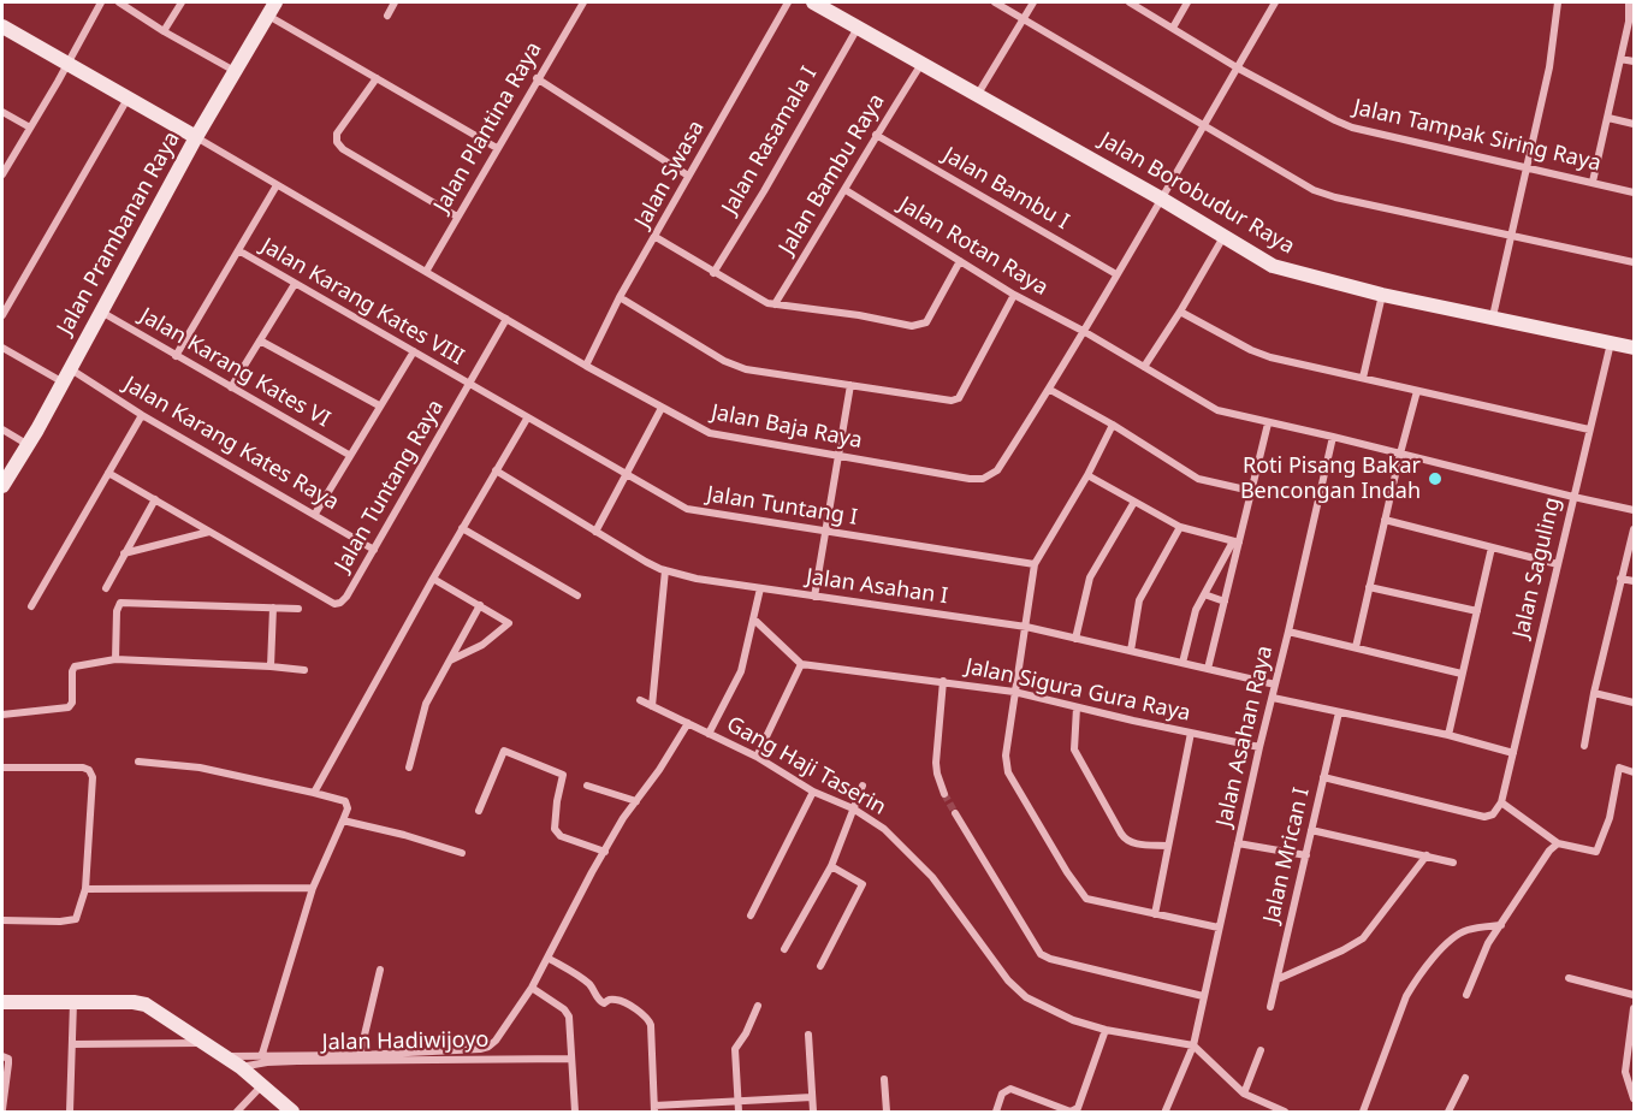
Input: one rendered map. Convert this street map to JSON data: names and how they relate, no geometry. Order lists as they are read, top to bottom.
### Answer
{
  "streets": {
    "street": [
      "Jalan Plantina Raya",
      "Jalan Tampak Siring Raya",
      "Jalan Rasamala I",
      "Jalan Swasa",
      "Jalan Bambu Raya",
      "Jalan Bambu I",
      "Jalan Borobudur Raya",
      "Jalan Prambanan Raya",
      "Jalan Rotan Raya",
      "Jalan Karang Kates VIII",
      "Jalan Karang Kates VI",
      "Jalan Baja Raya",
      "Jalan Karang Kates Raya",
      "Jalan Tuntang Raya",
      "Jalan Tuntang I",
      "Jalan Saguling",
      "Jalan Asahan I",
      "Jalan Sigura Gura Raya",
      "Jalan Asahan Raya",
      "Gang Haji Taserin",
      "Jalan Mrican I",
      "Jalan Hadiwijoyo"
    ]
  },
  "crossings": [
    ["Jalan Plantina Raya", "Jalan Baja Raya"],
    ["Jalan Tampak Siring Raya", "Jalan Baja Raya"],
    ["Jalan Rasamala I", "Jalan Borobudur Raya"],
    ["Jalan Swasa", "Jalan Baja Raya"],
    ["Jalan Bambu Raya", "Jalan Bambu I"],
    ["Jalan Bambu Raya", "Jalan Borobudur Raya"],
    ["Jalan Bambu Raya", "Jalan Rotan Raya"],
    ["Jalan Bambu I", "Jalan Baja Raya"],
    ["Jalan Borobudur Raya", "Jalan Baja Raya"],
    ["Jalan Borobudur Raya", "Jalan Saguling"],
    ["Jalan Prambanan Raya", "Jalan Karang Kates VI"],
    ["Jalan Prambanan Raya", "Jalan Baja Raya"],
    ["Jalan Prambanan Raya", "Jalan Karang Kates Raya"],
    ["Jalan Rotan Raya", "Jalan Baja Raya"],
    ["Jalan Rotan Raya", "Jalan Saguling"],
    ["Jalan Rotan Raya", "Jalan Asahan Raya"],
    ["Jalan Karang Kates VIII", "Jalan Tuntang Raya"],
    ["Jalan Karang Kates VIII", "Jalan Tuntang I"],
    ["Jalan Baja Raya", "Jalan Tuntang Raya"],
    ["Jalan Karang Kates Raya", "Jalan Tuntang Raya"],
    ["Jalan Tuntang Raya", "Jalan Tuntang I"],
    ["Jalan Asahan I", "Jalan Asahan Raya"],
    ["Jalan Sigura Gura Raya", "Jalan Asahan Raya"],
    ["Jalan Asahan Raya", "Gang Haji Taserin"]
  ],
  "places": ["Roti Pisang Bakar Bencongan Indah"]
}
